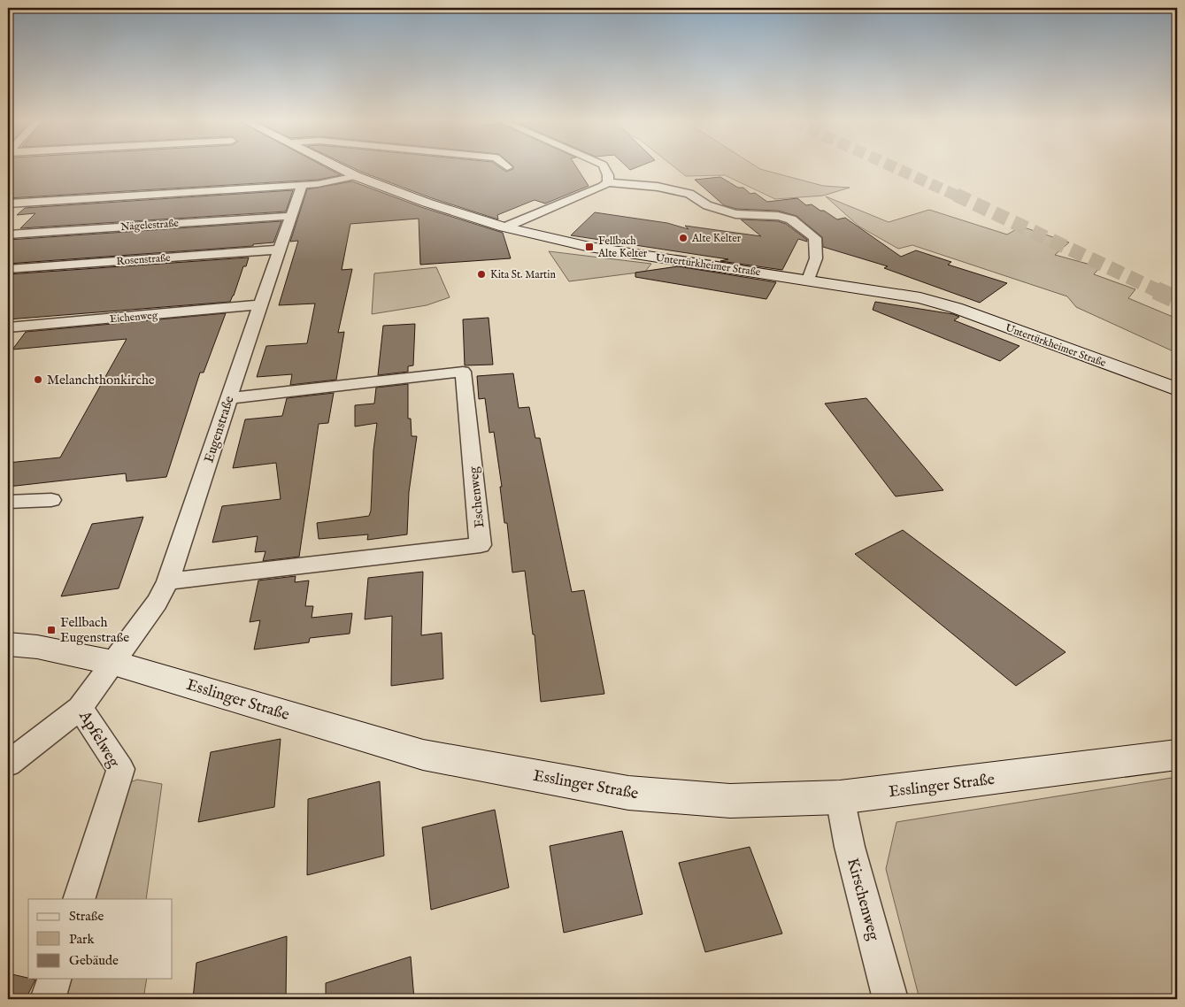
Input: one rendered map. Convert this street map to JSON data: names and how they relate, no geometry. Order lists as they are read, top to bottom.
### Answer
{
  "streets": {
    "main road": ["Untertürkheimer Straße", "Esslinger Straße"],
    "street": [
      "Nägelestraße",
      "Rosenstraße",
      "Eichenweg",
      "Eugenstraße",
      "Eschenweg",
      "Apfelweg",
      "Kirschenweg"
    ]
  },
  "crossings": [
    ["Nägelestraße", "Eugenstraße"],
    ["Rosenstraße", "Eugenstraße"],
    ["Eichenweg", "Eugenstraße"],
    ["Eugenstraße", "Eschenweg"],
    ["Eugenstraße", "Esslinger Straße"],
    ["Eugenstraße", "Apfelweg"],
    ["Esslinger Straße", "Apfelweg"],
    ["Esslinger Straße", "Kirschenweg"]
  ],
  "places": {
    "other": ["Alte Kelter", "Kita St. Martin", "Melanchthonkirche"],
    "transit": ["Fellbach Alte Kelter", "Fellbach Eugenstraße"]
  },
  "legend": ["Straße", "Park", "Gebäude"]
}
